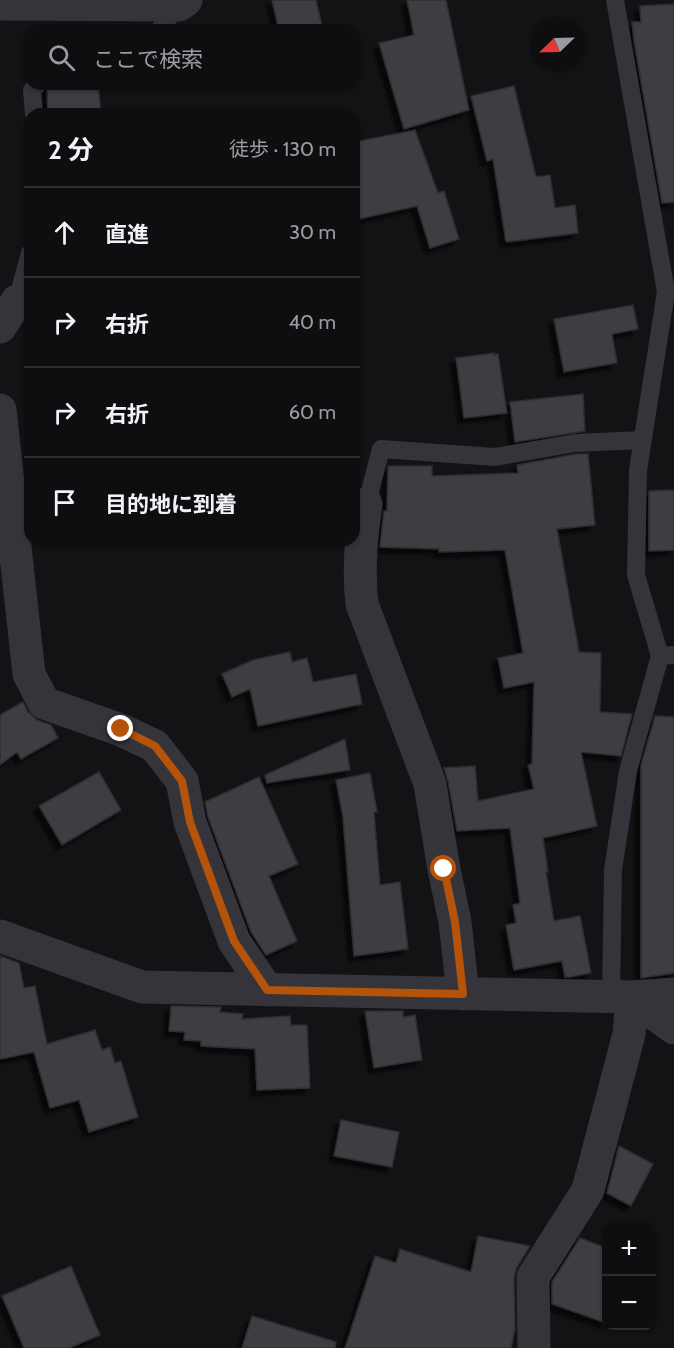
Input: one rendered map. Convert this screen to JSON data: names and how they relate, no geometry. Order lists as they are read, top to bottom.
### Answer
{
  "north": "bottom left",
  "page": {
    "search": "ここで検索",
    "heading": ["2 分", "徒歩 · 130 m"],
    "list": [
      ["直進", "30 m"],
      ["右折", "40 m"],
      ["右折", "60 m"],
      "目的地に到着"
    ],
    "map_buttons": ["+", "−"]
  }
}
